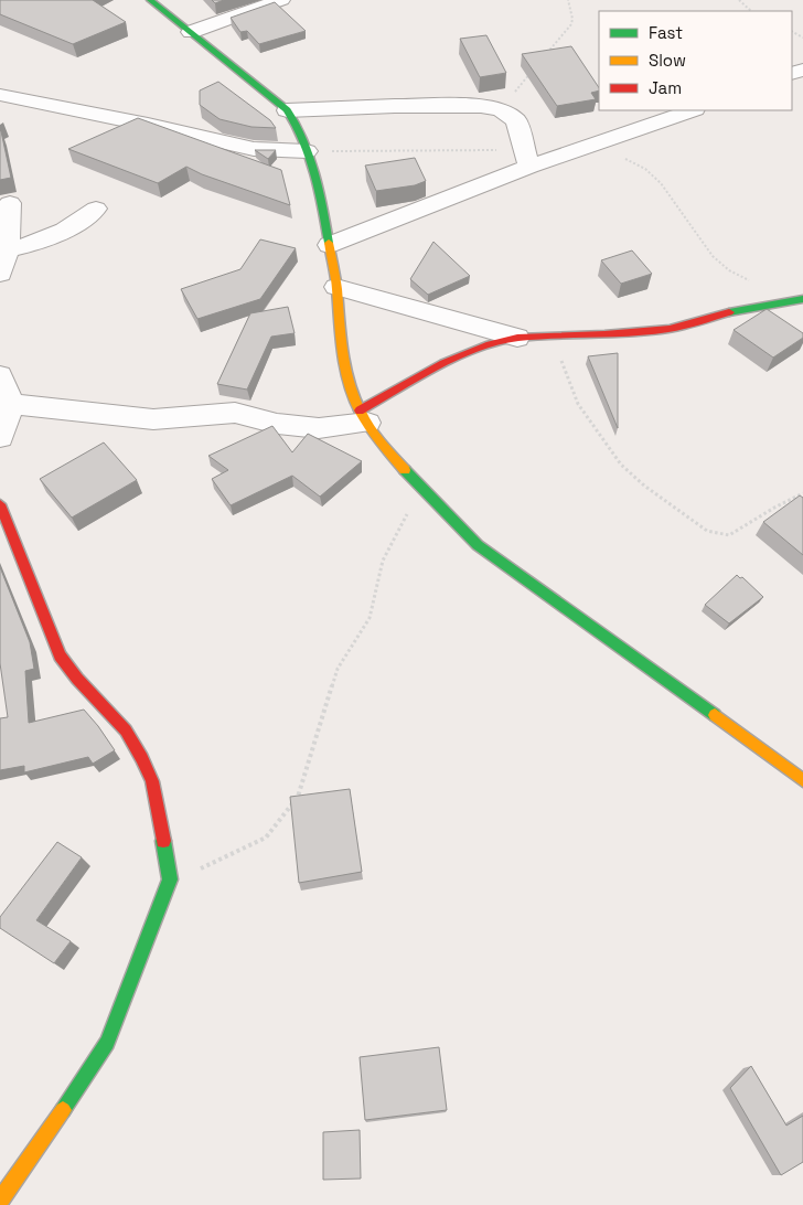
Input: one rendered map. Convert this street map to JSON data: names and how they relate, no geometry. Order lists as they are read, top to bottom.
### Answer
{
  "legend": ["Fast", "Slow", "Jam"]
}
